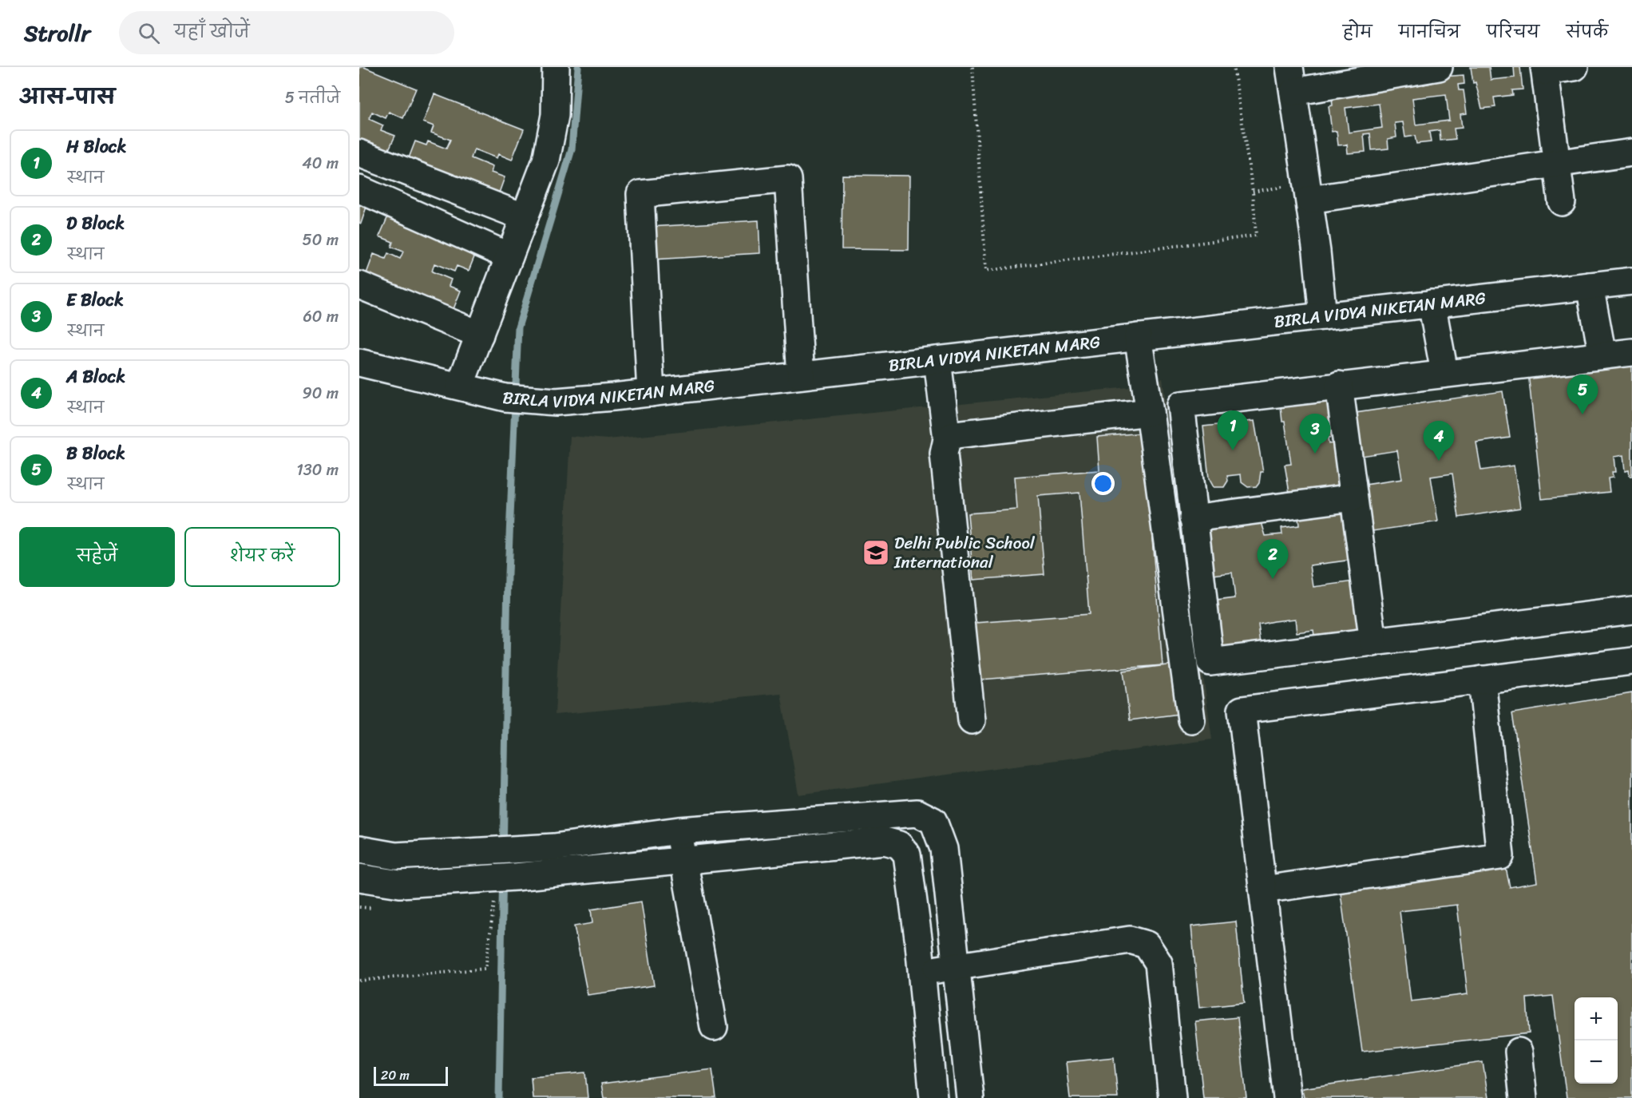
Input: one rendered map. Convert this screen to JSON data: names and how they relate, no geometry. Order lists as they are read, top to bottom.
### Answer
{
  "streets": {
    "street": ["BIRLA VIDYA NIKETAN MARG"]
  },
  "places": {
    "school or university": ["Delhi Public School International"]
  },
  "scale_bar": "20 m",
  "page": {
    "header": "Strollr",
    "search": "यहाँ खोजें",
    "nav": [
      "होम",
      "मानचित्र",
      "परिचय",
      "संपर्क"
    ],
    "heading": ["आस-पास", "5 नतीजे"],
    "list": [
      {
        "mark": "1",
        "name": "H Block",
        "note": "स्थान",
        "value": "40 m"
      },
      {
        "mark": "2",
        "name": "D Block",
        "note": "स्थान",
        "value": "50 m"
      },
      {
        "mark": "3",
        "name": "E Block",
        "note": "स्थान",
        "value": "60 m"
      },
      {
        "mark": "4",
        "name": "A Block",
        "note": "स्थान",
        "value": "90 m"
      },
      {
        "mark": "5",
        "name": "B Block",
        "note": "स्थान",
        "value": "130 m"
      }
    ],
    "pins": [
      "5",
      "1",
      "3",
      "4",
      "2"
    ],
    "buttons": ["सहेजें", "शेयर करें"],
    "map_buttons": ["+", "−"],
    "scale": "20 m"
  }
}
